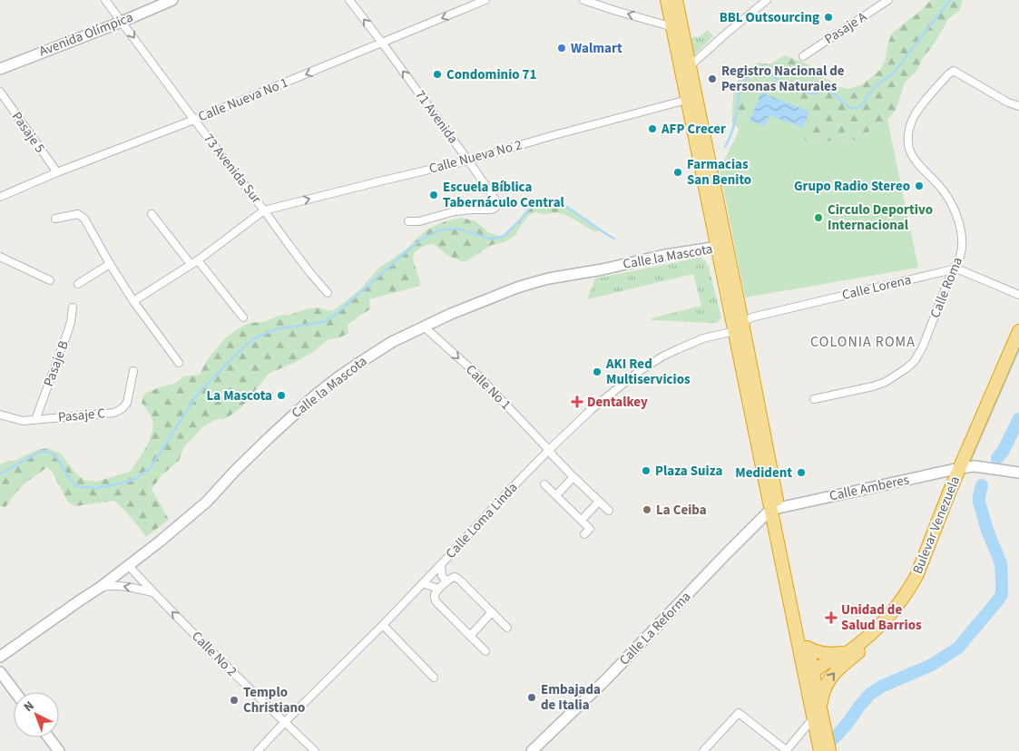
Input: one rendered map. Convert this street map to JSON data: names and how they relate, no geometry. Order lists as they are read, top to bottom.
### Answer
{
  "streets": {
    "highway": ["Bulevar Venezuela"],
    "main road": [
      "Avenida Olímpica",
      "Calle la Mascota",
      "Calle Amberes",
      "Calle La Reforma"
    ],
    "street": [
      "Pasaje A",
      "Calle Nueva No 1",
      "71 Avenida",
      "Pasaje 5",
      "Calle Nueva No 2",
      "73 Avenida Sur",
      "Calle Lorena",
      "Calle Roma",
      "Pasaje B",
      "Calle No 1",
      "Pasaje C",
      "Calle Loma Linda",
      "Calle No 2"
    ]
  },
  "crossings": [
    ["Avenida Olímpica", "73 Avenida Sur"],
    ["Calle Nueva No 1", "71 Avenida"],
    ["Calle Nueva No 1", "Pasaje 5"],
    ["Calle Nueva No 1", "73 Avenida Sur"],
    ["71 Avenida", "Calle Nueva No 2"],
    ["Calle Nueva No 2", "73 Avenida Sur"],
    ["Calle la Mascota", "Calle No 1"],
    ["Calle la Mascota", "Calle No 2"],
    ["Calle Lorena", "Calle Roma"],
    ["Calle Lorena", "Calle Loma Linda"],
    ["Pasaje B", "Pasaje C"],
    ["Calle No 1", "Calle Loma Linda"],
    ["Calle Amberes", "Bulevar Venezuela"],
    ["Calle Amberes", "Calle La Reforma"],
    ["Calle Loma Linda", "Calle No 2"]
  ],
  "one_way": [
    "Calle Nueva No 1",
    "71 Avenida",
    "Calle Nueva No 2",
    "Calle No 1",
    "Calle No 2"
  ],
  "districts": ["COLONIA ROMA"],
  "places": {
    "other": [
      "BBL Outsourcing",
      "Walmart",
      "Condominio 71",
      "Registro Nacional de Personas Naturales",
      "AFP Crecer",
      "Farmacias San Benito",
      "Grupo Radio Stereo",
      "Escuela Bíblica Tabernáculo Central",
      "Circulo Deportivo Internacional",
      "AKI Red Multiservicios",
      "La Mascota",
      "Plaza Suiza",
      "Medident",
      "La Ceiba",
      "Embajada de Italia",
      "Templo Christiano"
    ],
    "health": ["Dentalkey", "Unidad de Salud Barrios"]
  },
  "north": "top left"
}
